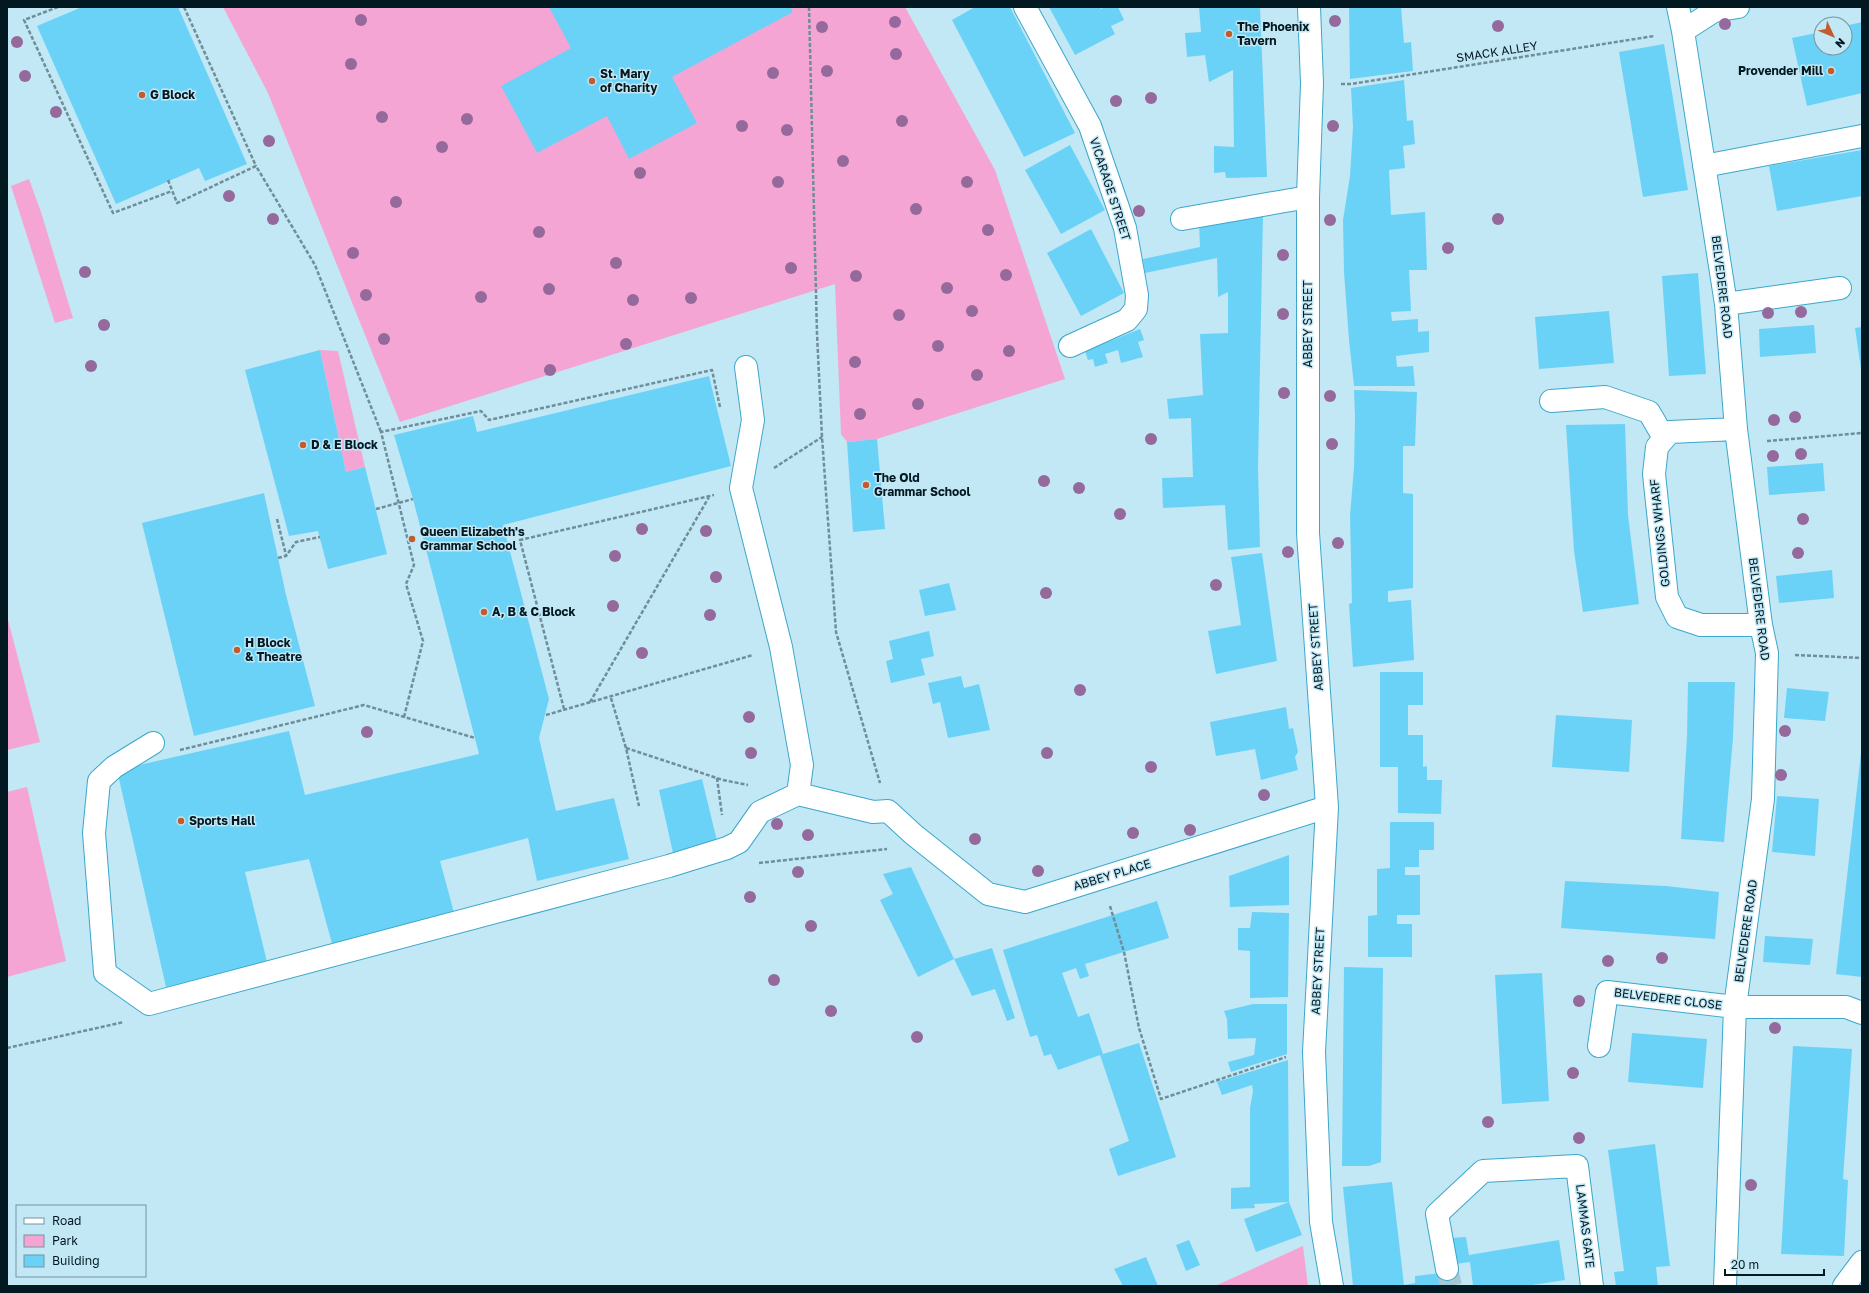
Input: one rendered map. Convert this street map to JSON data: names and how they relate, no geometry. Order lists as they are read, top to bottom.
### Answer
{
  "streets": {
    "street": [
      "VICARAGE STREET",
      "BELVEDERE ROAD",
      "ABBEY STREET",
      "GOLDINGS WHARF",
      "ABBEY PLACE",
      "BELVEDERE CLOSE",
      "LAMMAS GATE"
    ],
    "path": ["SMACK ALLEY"]
  },
  "crossings": [
    ["SMACK ALLEY", "BELVEDERE ROAD"],
    ["SMACK ALLEY", "ABBEY STREET"],
    ["BELVEDERE ROAD", "GOLDINGS WHARF"],
    ["BELVEDERE ROAD", "BELVEDERE CLOSE"],
    ["ABBEY STREET", "ABBEY PLACE"]
  ],
  "places": [
    "The Phoenix Tavern",
    "Provender Mill",
    "St. Mary of Charity",
    "G Block",
    "D & E Block",
    "The Old Grammar School",
    "Queen Elizabeth's Grammar School",
    "A, B & C Block",
    "H Block & Theatre",
    "Sports Hall"
  ],
  "legend": ["Road", "Park", "Building"],
  "scale_bar": "20 m",
  "north": "bottom right"
}
